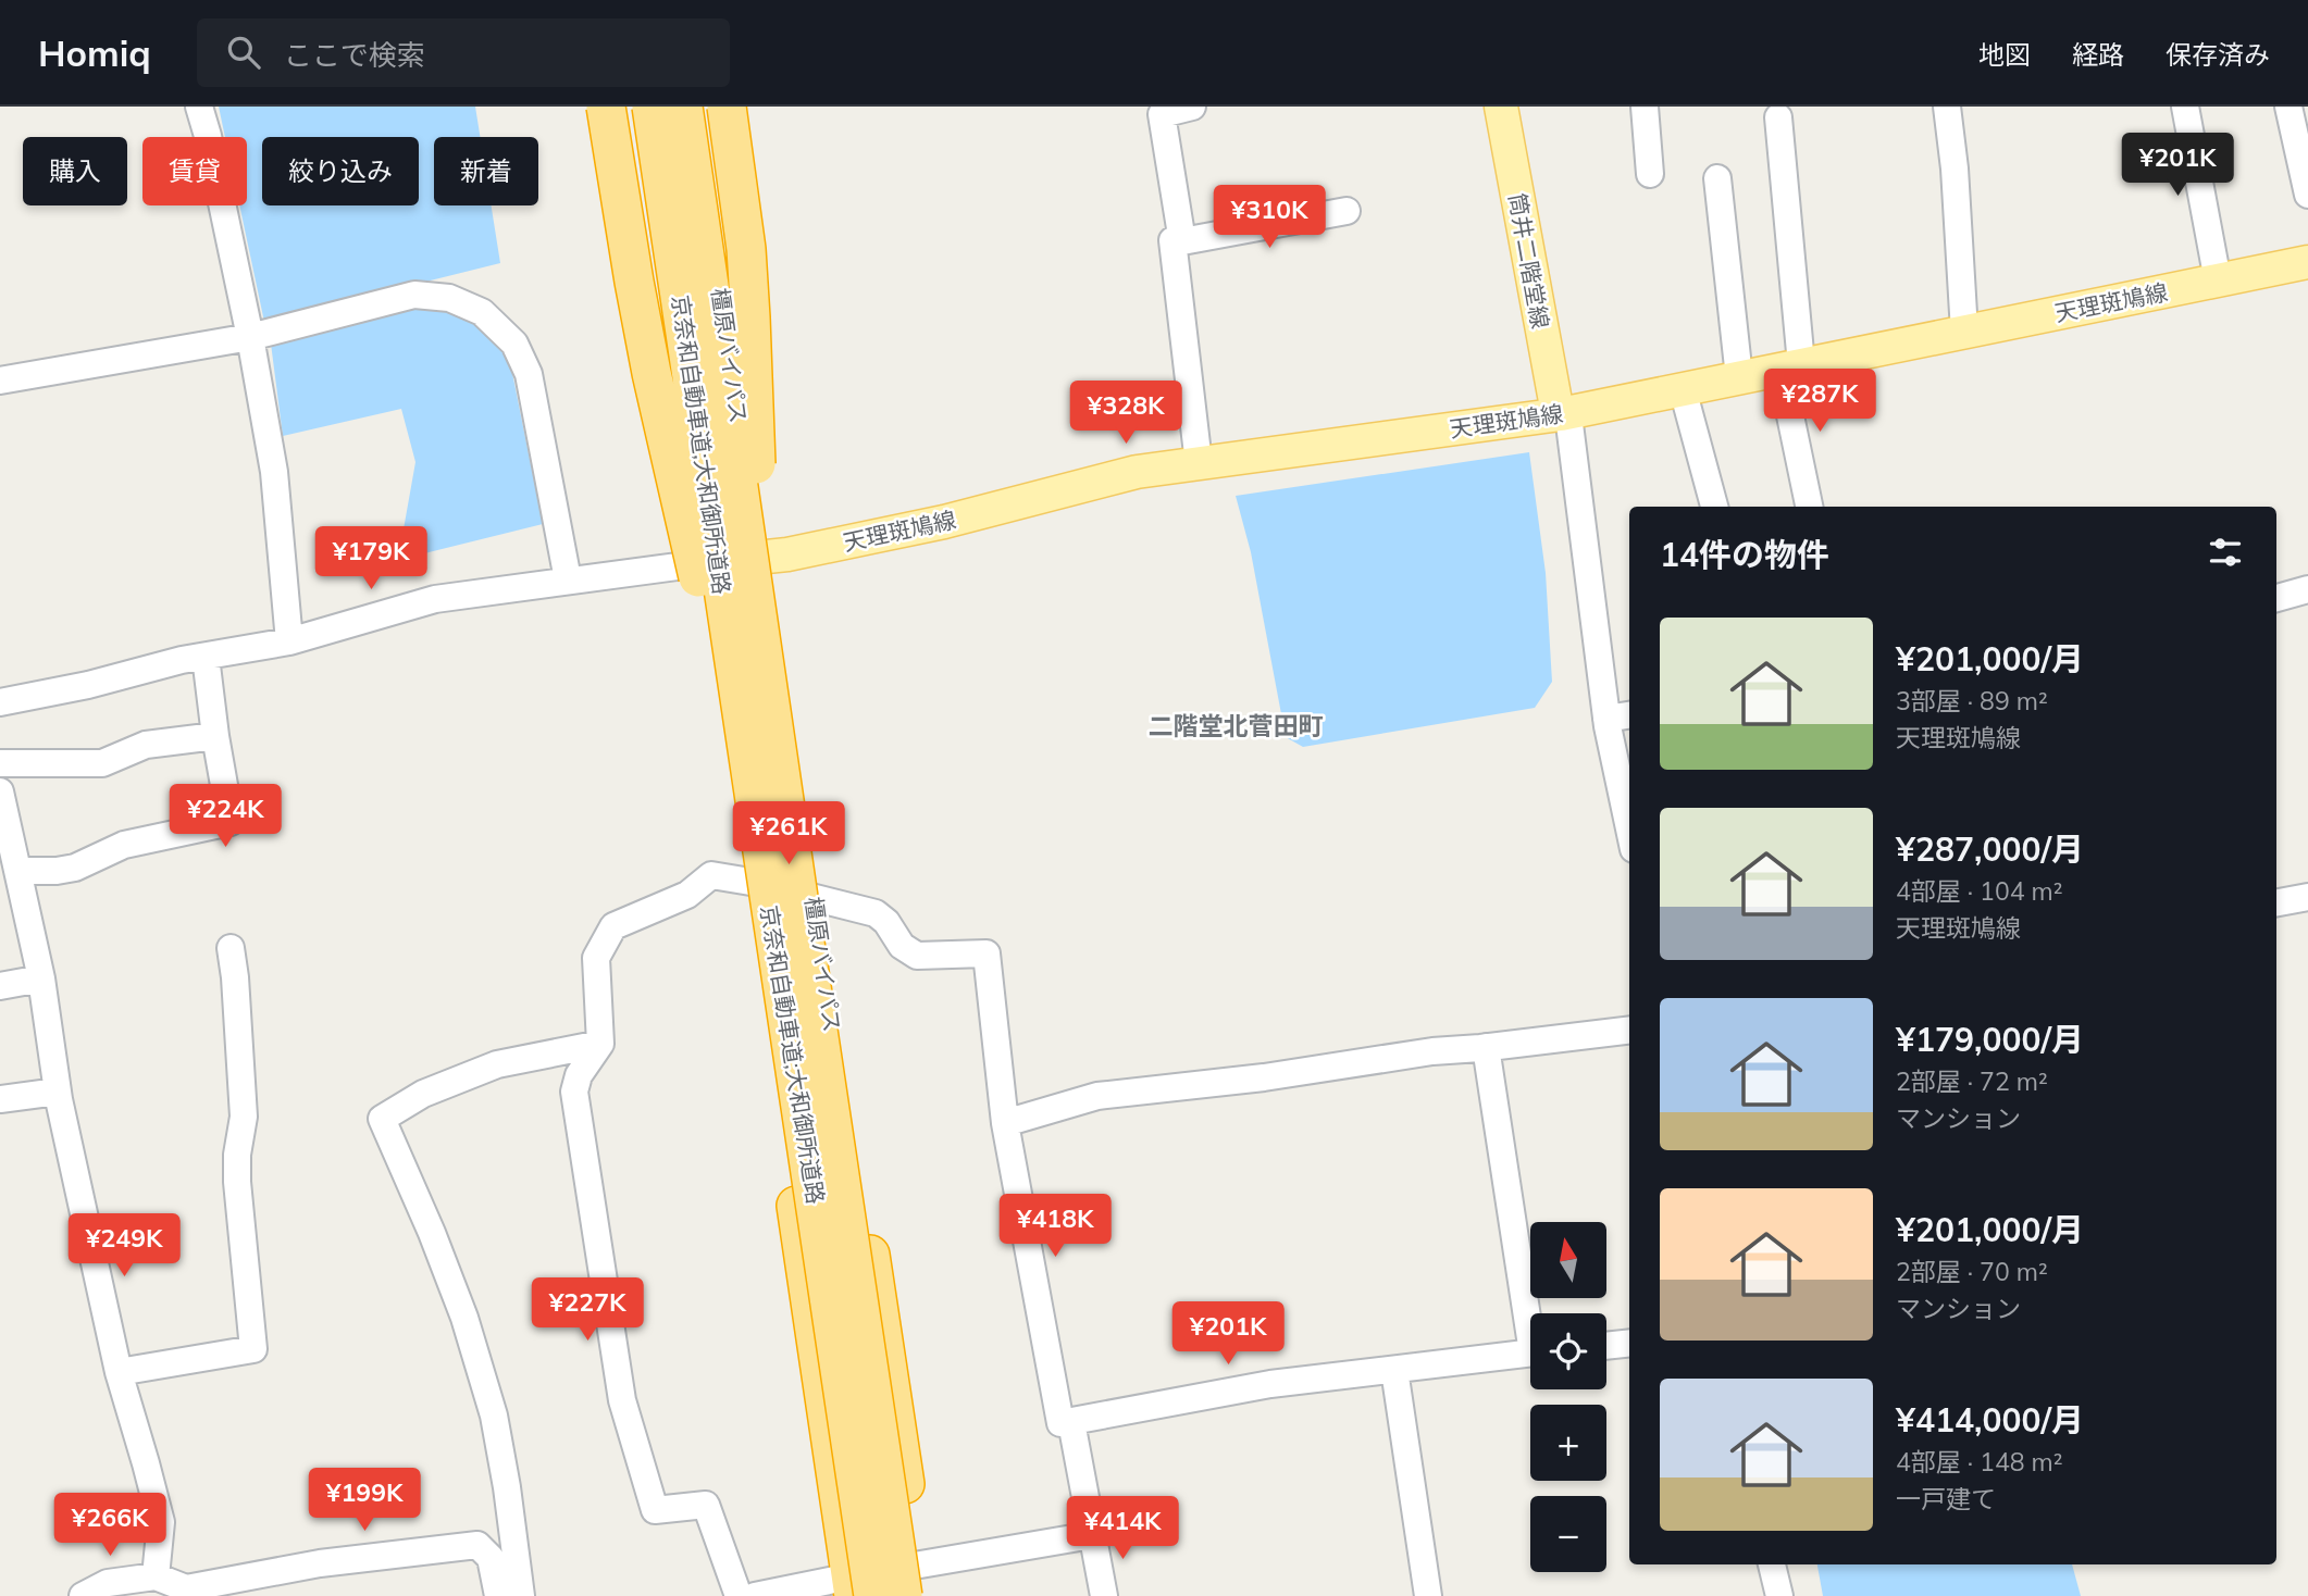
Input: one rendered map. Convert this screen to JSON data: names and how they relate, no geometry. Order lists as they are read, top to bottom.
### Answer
{
  "streets": {
    "highway": ["橿原バイパス", "京奈和自動車道;大和御所道路"],
    "main road": ["筒井二階堂線", "天理斑鳩線"]
  },
  "crossings": [
    ["筒井二階堂線", "天理斑鳩線"],
    ["天理斑鳩線", "橿原バイパス"],
    ["橿原バイパス", "京奈和自動車道;大和御所道路"]
  ],
  "districts": ["二階堂北菅田町"],
  "north": "top",
  "page": {
    "header": "Homiq",
    "search": "ここで検索",
    "nav": ["地図", "経路", "保存済み"],
    "price": [
      "¥201K",
      "¥310K",
      "¥287K",
      "¥328K",
      "¥179K",
      "¥224K",
      "¥261K",
      "¥418K",
      "¥249K",
      "¥227K",
      "¥201K",
      "¥199K",
      "¥266K",
      "¥414K"
    ],
    "chip": [
      "購入",
      "賃貸",
      "絞り込み",
      "新着"
    ],
    "heading": "14件の物件",
    "list": [
      {
        "name": "¥201,000/月",
        "note": "3部屋 · 89 m² · 天理斑鳩線"
      },
      {
        "name": "¥287,000/月",
        "note": "4部屋 · 104 m² · 天理斑鳩線"
      },
      {
        "name": "¥179,000/月",
        "note": "2部屋 · 72 m² · マンション"
      },
      {
        "name": "¥201,000/月",
        "note": "2部屋 · 70 m² · マンション"
      },
      {
        "name": "¥414,000/月",
        "note": "4部屋 · 148 m² · 一戸建て"
      }
    ],
    "map_buttons": ["+", "−"]
  }
}
